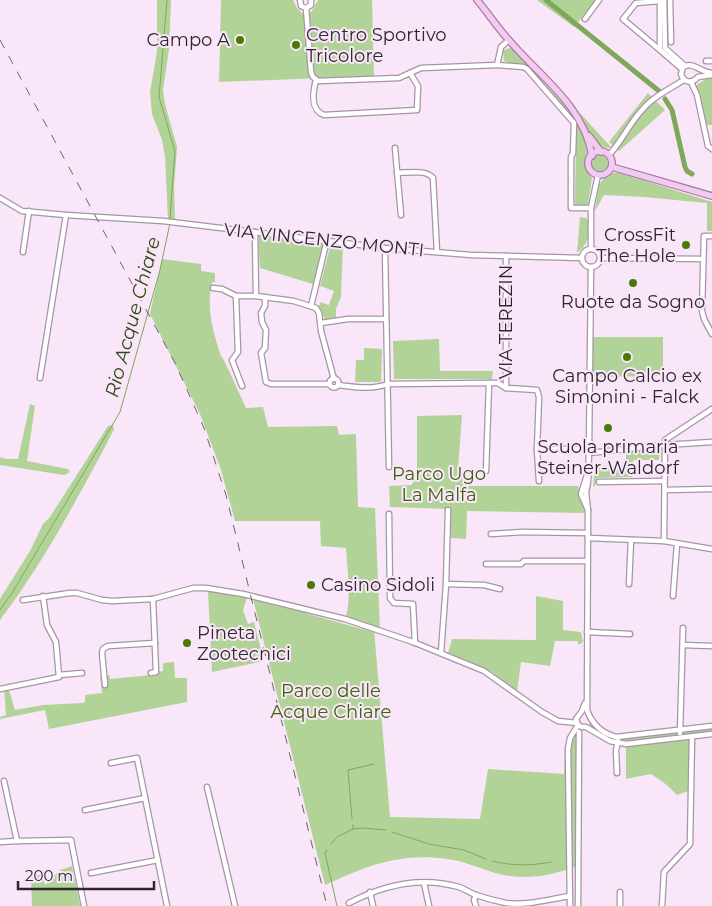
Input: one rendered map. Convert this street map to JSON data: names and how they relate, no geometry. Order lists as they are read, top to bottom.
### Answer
{
  "streets": {
    "street": ["VIA VINCENZO MONTI", "VIA TEREZIN"]
  },
  "crossings": [
    ["VIA VINCENZO MONTI", "VIA TEREZIN"]
  ],
  "water": ["Rio Acque Chiare"],
  "parks": ["Parco Ugo La Malfa", "Parco delle Acque Chiare"],
  "places": [
    "Campo A",
    "Centro Sportivo Tricolore",
    "CrossFit The Hole",
    "Ruote da Sogno",
    "Campo Calcio ex Simonini - Falck",
    "Scuola primaria Steiner-Waldorf",
    "Casino Sidoli",
    "Pineta Zootecnici"
  ],
  "scale_bar": "200 m"
}
